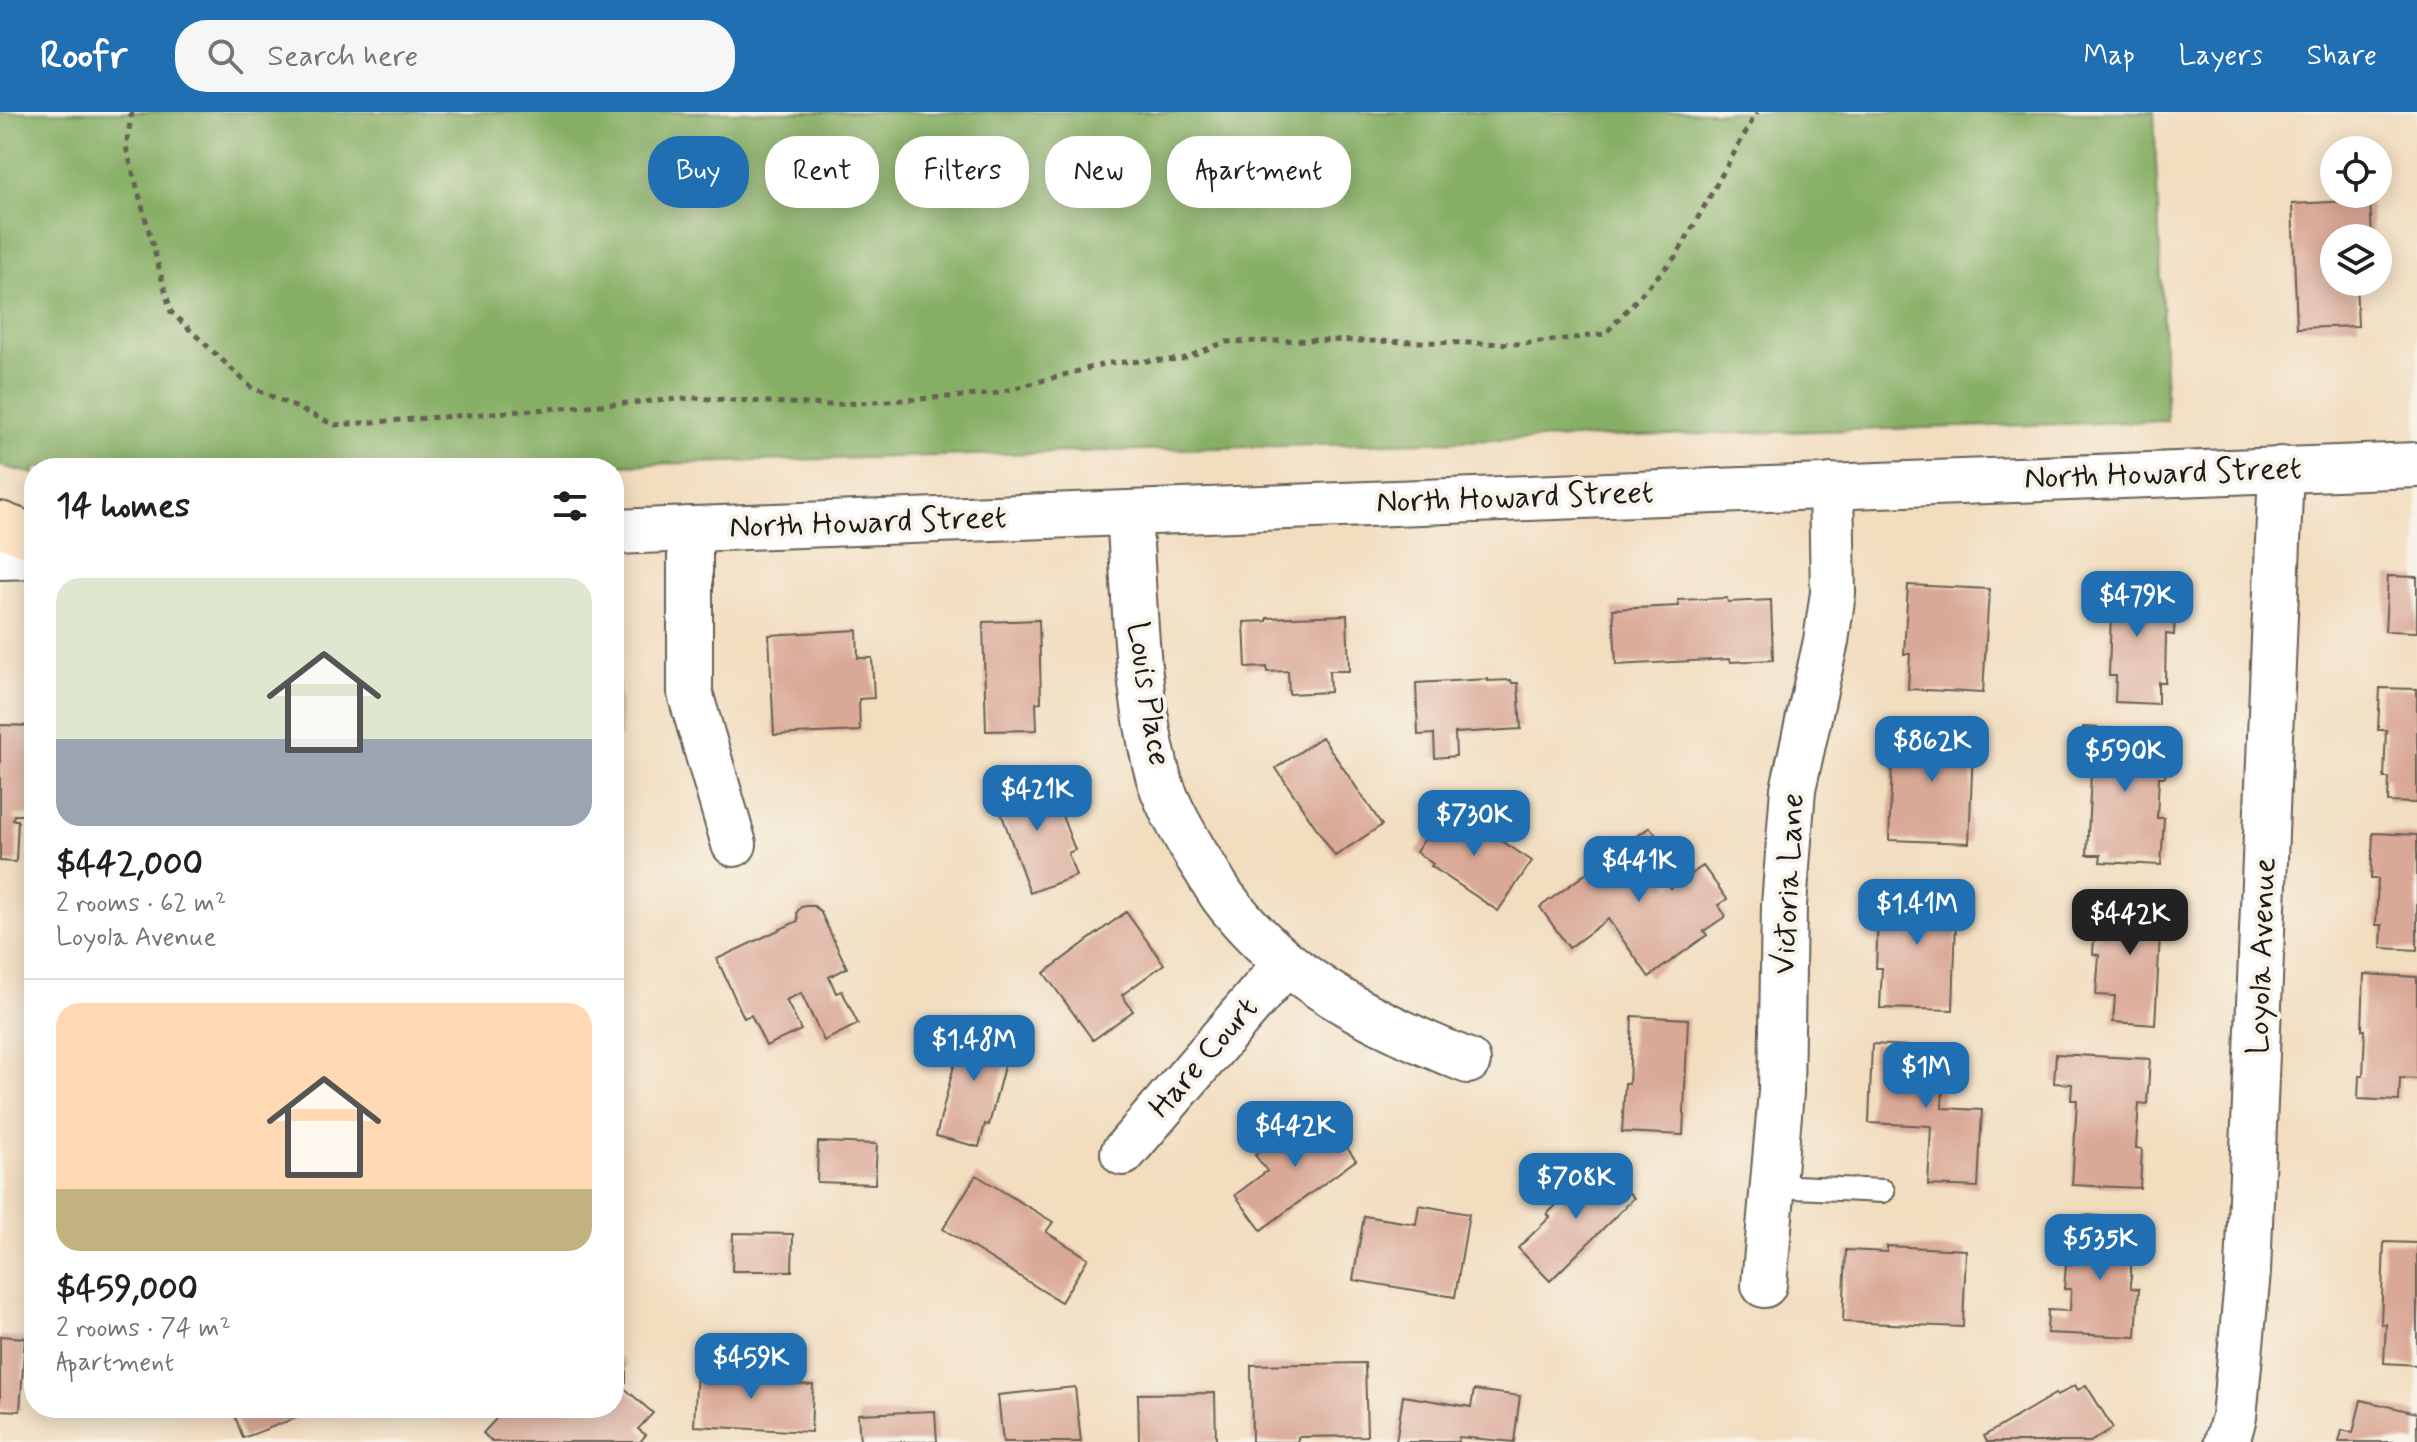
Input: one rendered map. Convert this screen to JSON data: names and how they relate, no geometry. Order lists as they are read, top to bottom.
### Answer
{
  "streets": {
    "street": [
      "North Howard Street",
      "Louis Place",
      "Victoria Lane",
      "Loyola Avenue",
      "Hare Court"
    ]
  },
  "crossings": [
    ["North Howard Street", "Louis Place"],
    ["North Howard Street", "Victoria Lane"],
    ["North Howard Street", "Loyola Avenue"],
    ["Louis Place", "Hare Court"]
  ],
  "page": {
    "header": "Roofr",
    "search": "Search here",
    "nav": ["Map", "Layers", "Share"],
    "chip": [
      "Buy",
      "Rent",
      "Filters",
      "New",
      "Apartment"
    ],
    "heading": "14 homes",
    "list": [
      {
        "name": "$442,000",
        "note": "2 rooms · 62 m² · Loyola Avenue"
      },
      {
        "name": "$459,000",
        "note": "2 rooms · 74 m² · Apartment"
      }
    ],
    "price": [
      "$479K",
      "$862K",
      "$590K",
      "$421K",
      "$730K",
      "$441K",
      "$1.41M",
      "$442K",
      "$1.48M",
      "$1M",
      "$442K",
      "$708K",
      "$535K",
      "$459K"
    ]
  }
}
